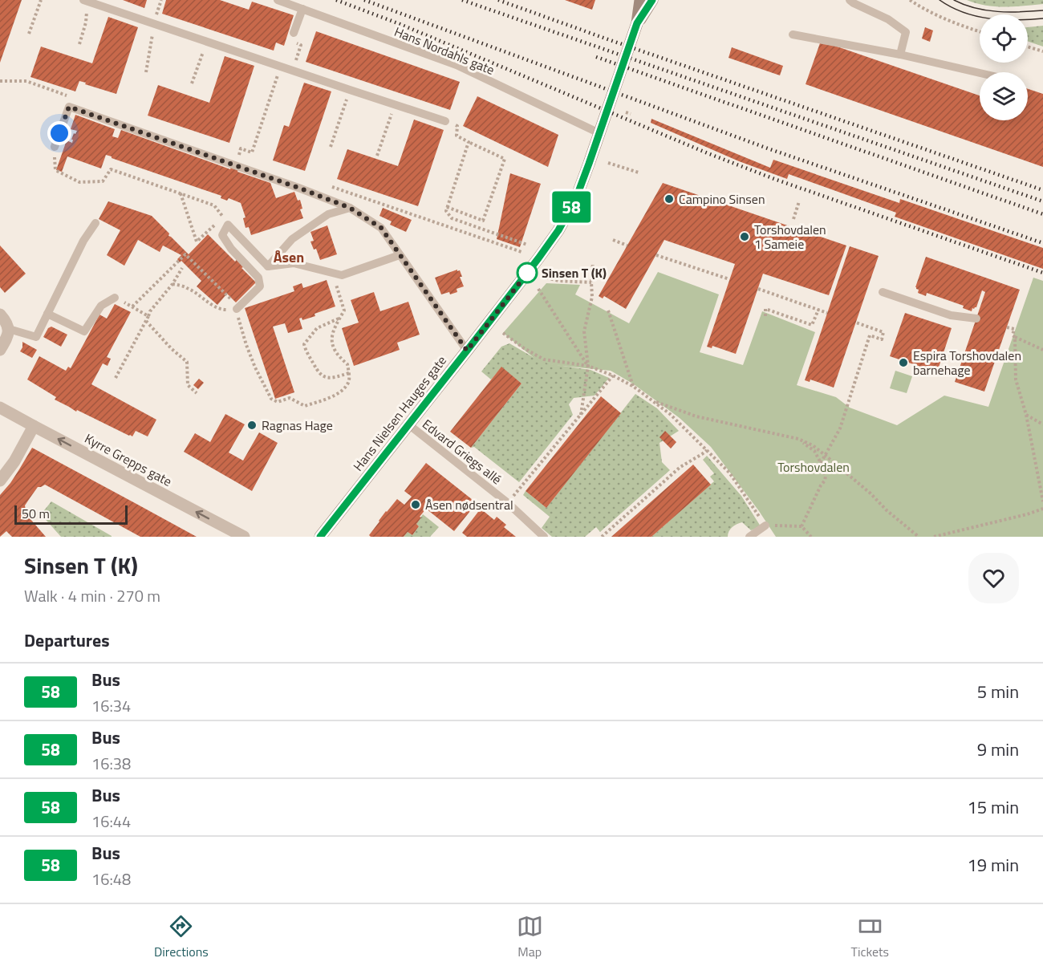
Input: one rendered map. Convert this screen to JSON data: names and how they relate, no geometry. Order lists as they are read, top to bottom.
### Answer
{
  "streets": {
    "street": ["Hans Nielsen Hauges gate", "Kyrre Grepps gate"],
    "lane": ["Hans Nordahls gate", "Edvard Griegs allé"]
  },
  "crossings": [
    ["Hans Nordahls gate", "Hans Nielsen Hauges gate"],
    ["Hans Nielsen Hauges gate", "Edvard Griegs allé"]
  ],
  "one_way": ["Kyrre Grepps gate"],
  "districts": ["Åsen"],
  "parks": ["Torshovdalen"],
  "places": [
    "Campino Sinsen",
    "Torshovdalen 1 Sameie",
    "Sinsen T (K)",
    "Espira Torshovdalen barnehage",
    "Ragnas Hage",
    "Åsen nødsentral"
  ],
  "lines": ["bus line 58"],
  "scale_bar": "50 m",
  "page": {
    "on_map": "58",
    "scale": "50 m",
    "heading": [
      ["Sinsen T (K)", "Walk · 4 min · 270 m"],
      "Departures"
    ],
    "list": [
      {
        "mark": "58",
        "name": "Bus",
        "note": "16:34",
        "value": "5 min"
      },
      {
        "mark": "58",
        "name": "Bus",
        "note": "16:38",
        "value": "9 min"
      },
      {
        "mark": "58",
        "name": "Bus",
        "note": "16:44",
        "value": "15 min"
      },
      {
        "mark": "58",
        "name": "Bus",
        "note": "16:48",
        "value": "19 min"
      }
    ],
    "tabs": ["Directions", "Map", "Tickets"]
  }
}
